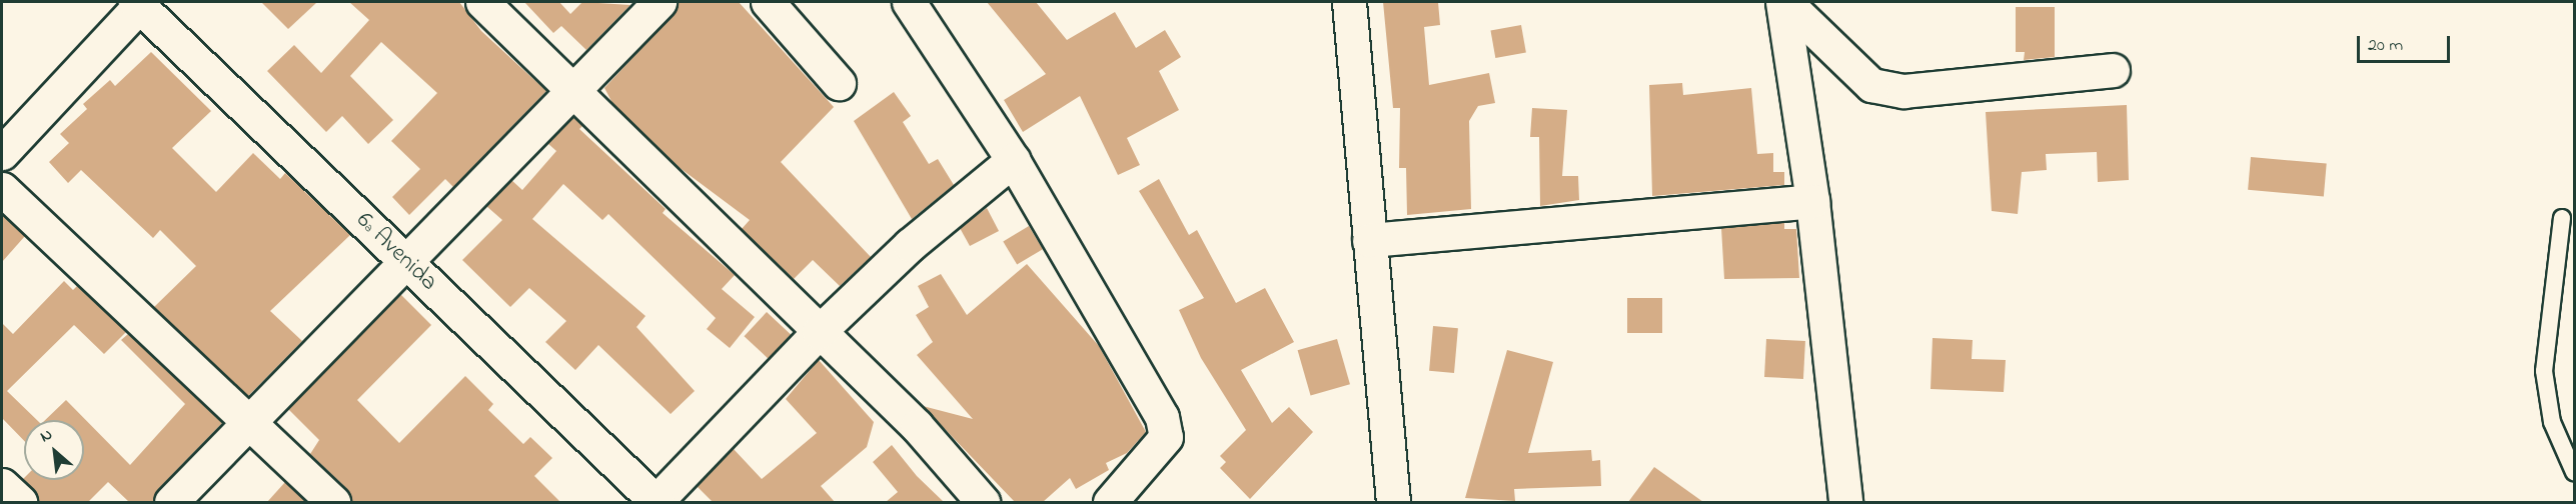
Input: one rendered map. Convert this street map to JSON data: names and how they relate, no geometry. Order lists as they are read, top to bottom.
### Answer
{
  "streets": {
    "street": ["6ª Avenida"]
  },
  "scale_bar": "20 m",
  "north": "top left"
}
